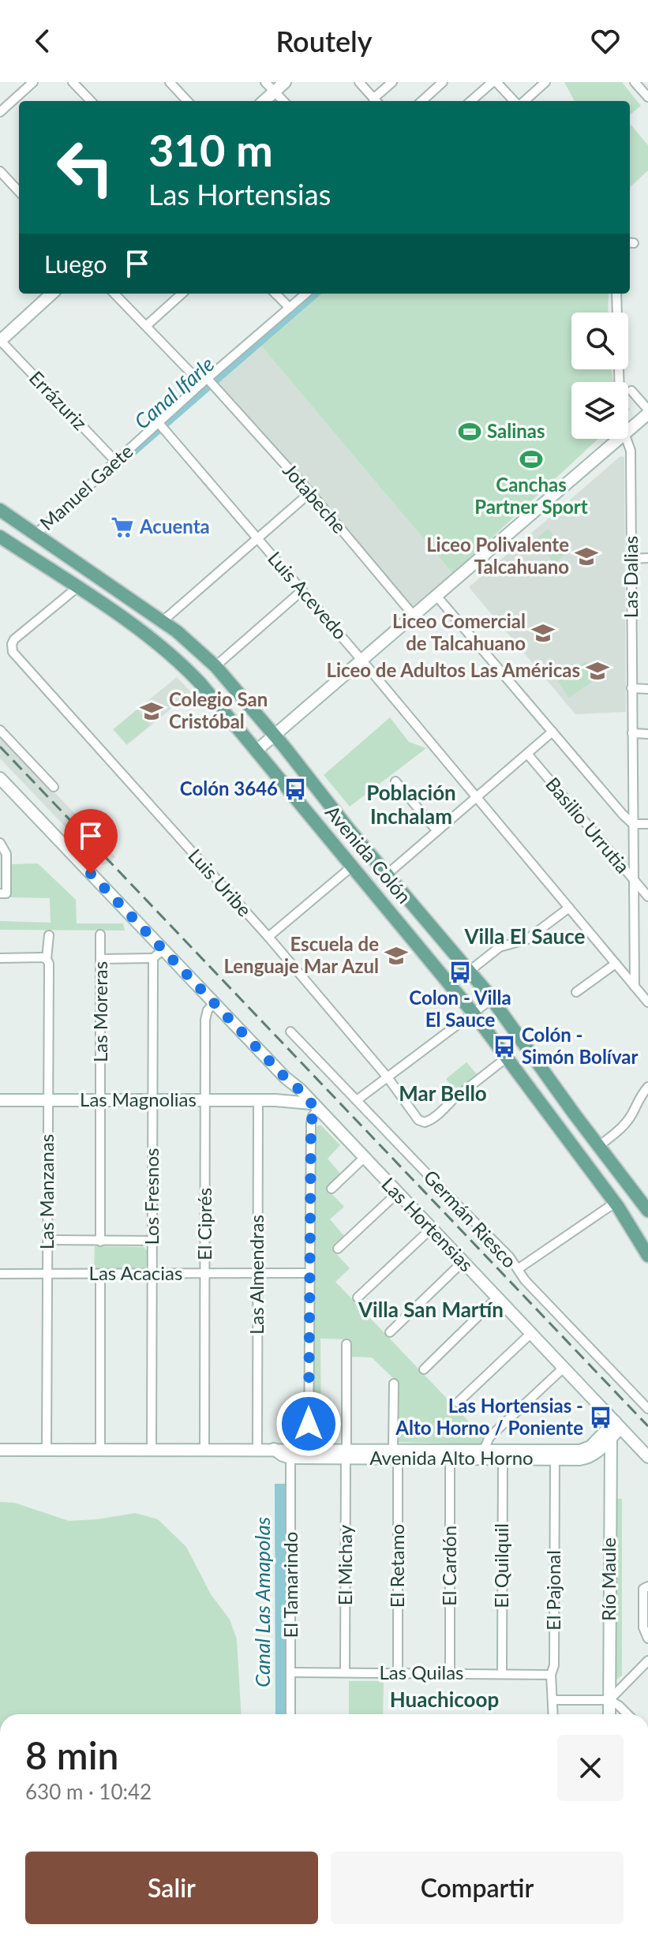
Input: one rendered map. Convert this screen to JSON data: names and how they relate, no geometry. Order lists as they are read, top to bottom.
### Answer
{
  "streets": {
    "main road": ["Avenida Colón"],
    "street": [
      "Errázuriz",
      "Manuel Gaete",
      "Jotabeche",
      "Las Dalias",
      "Luis Acevedo",
      "Basilio Urrutia",
      "Luis Uribe",
      "Las Moreras",
      "Las Magnolias",
      "Las Manzanas",
      "Los Fresnos",
      "Germán Riesco",
      "El Ciprés",
      "Las Hortensias",
      "Las Acacias",
      "Las Almendras",
      "Avenida Alto Horno",
      "El Michay",
      "El Retamo",
      "El Cardón",
      "El Quilquil",
      "Río Maule",
      "El Tamarindo",
      "El Pajonal",
      "Las Quilas"
    ]
  },
  "crossings": [
    ["Errázuriz", "Manuel Gaete"],
    ["Manuel Gaete", "Jotabeche"],
    ["Manuel Gaete", "Luis Acevedo"],
    ["Manuel Gaete", "Avenida Colón"],
    ["Las Dalias", "Luis Acevedo"],
    ["Las Dalias", "Basilio Urrutia"],
    ["Avenida Colón", "Luis Uribe"],
    ["Las Moreras", "Las Magnolias"],
    ["Las Magnolias", "Las Manzanas"],
    ["Las Magnolias", "Los Fresnos"],
    ["Las Magnolias", "El Ciprés"],
    ["Las Magnolias", "Las Hortensias"],
    ["Las Magnolias", "Las Almendras"],
    ["Las Manzanas", "Las Acacias"],
    ["Las Manzanas", "Avenida Alto Horno"],
    ["Los Fresnos", "Las Acacias"],
    ["Los Fresnos", "Avenida Alto Horno"],
    ["El Ciprés", "Las Hortensias"],
    ["El Ciprés", "Las Acacias"],
    ["El Ciprés", "Avenida Alto Horno"],
    ["Las Hortensias", "Avenida Alto Horno"],
    ["Las Acacias", "Las Almendras"],
    ["Las Almendras", "Avenida Alto Horno"],
    ["Avenida Alto Horno", "El Michay"],
    ["Avenida Alto Horno", "El Retamo"],
    ["Avenida Alto Horno", "El Cardón"],
    ["Avenida Alto Horno", "El Quilquil"],
    ["Avenida Alto Horno", "Río Maule"],
    ["Avenida Alto Horno", "El Tamarindo"],
    ["Avenida Alto Horno", "El Pajonal"],
    ["El Michay", "Las Quilas"],
    ["El Retamo", "Las Quilas"],
    ["El Cardón", "Las Quilas"],
    ["El Quilquil", "Las Quilas"],
    ["El Tamarindo", "Las Quilas"],
    ["El Pajonal", "Las Quilas"]
  ],
  "districts": [
    "Población Inchalam",
    "Villa El Sauce",
    "Mar Bello",
    "Villa San Martín",
    "Huachicoop"
  ],
  "water": ["Canal Ifarle", "Canal Las Amapolas"],
  "places": {
    "sports": ["Salinas", "Canchas Partner Sport"],
    "supermarket": ["Acuenta"],
    "school or university": [
      "Liceo Polivalente Talcahuano",
      "Liceo Comercial de Talcahuano",
      "Liceo de Adultos Las Américas",
      "Colegio San Cristóbal",
      "Escuela de Lenguaje Mar Azul"
    ],
    "bus stop": [
      "Colón 3646",
      "Colon - Villa El Sauce",
      "Colón - Simón Bolívar",
      "Las Hortensias - Alto Horno / Poniente"
    ]
  },
  "page": {
    "header": "Routely",
    "turn": ["310 m", "Las Hortensias"],
    "then": "Luego",
    "heading": ["8 min", "630 m · 10:42"],
    "buttons": ["Salir", "Compartir"]
  }
}
